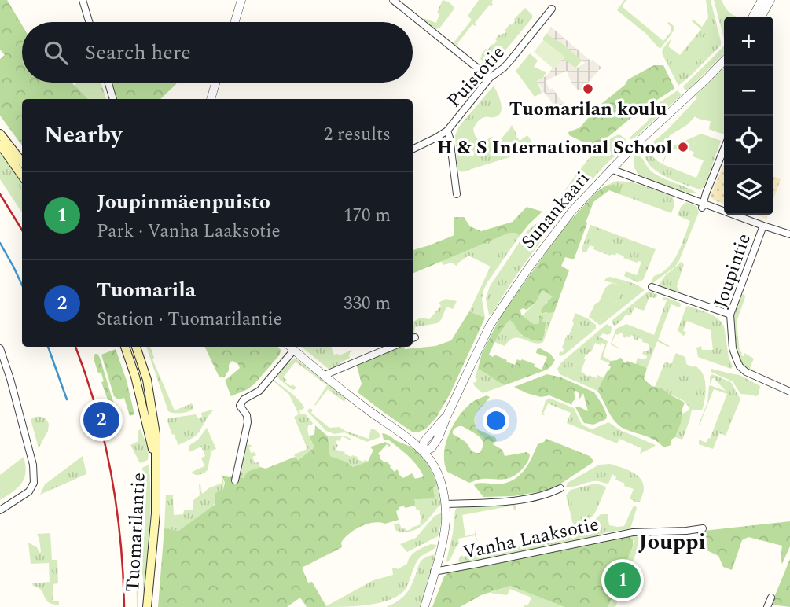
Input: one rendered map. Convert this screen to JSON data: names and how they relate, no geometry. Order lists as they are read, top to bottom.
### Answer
{
  "streets": {
    "main road": ["Tuomarilantie"],
    "street": [
      "Puistotie",
      "Sunankaari",
      "Joupintie",
      "Vanha Laaksotie"
    ]
  },
  "districts": ["Jouppi"],
  "places": ["Tuomarilan koulu", "H & S International School"],
  "page": {
    "map_buttons": ["+", "−"],
    "search": "Search here",
    "heading": ["Nearby", "2 results"],
    "list": [
      {
        "mark": "1",
        "name": "Joupinmäenpuisto",
        "note": "Park · Vanha Laaksotie",
        "value": "170 m"
      },
      {
        "mark": "2",
        "name": "Tuomarila",
        "note": "Station · Tuomarilantie",
        "value": "330 m"
      }
    ],
    "pins": ["2", "1"]
  }
}
